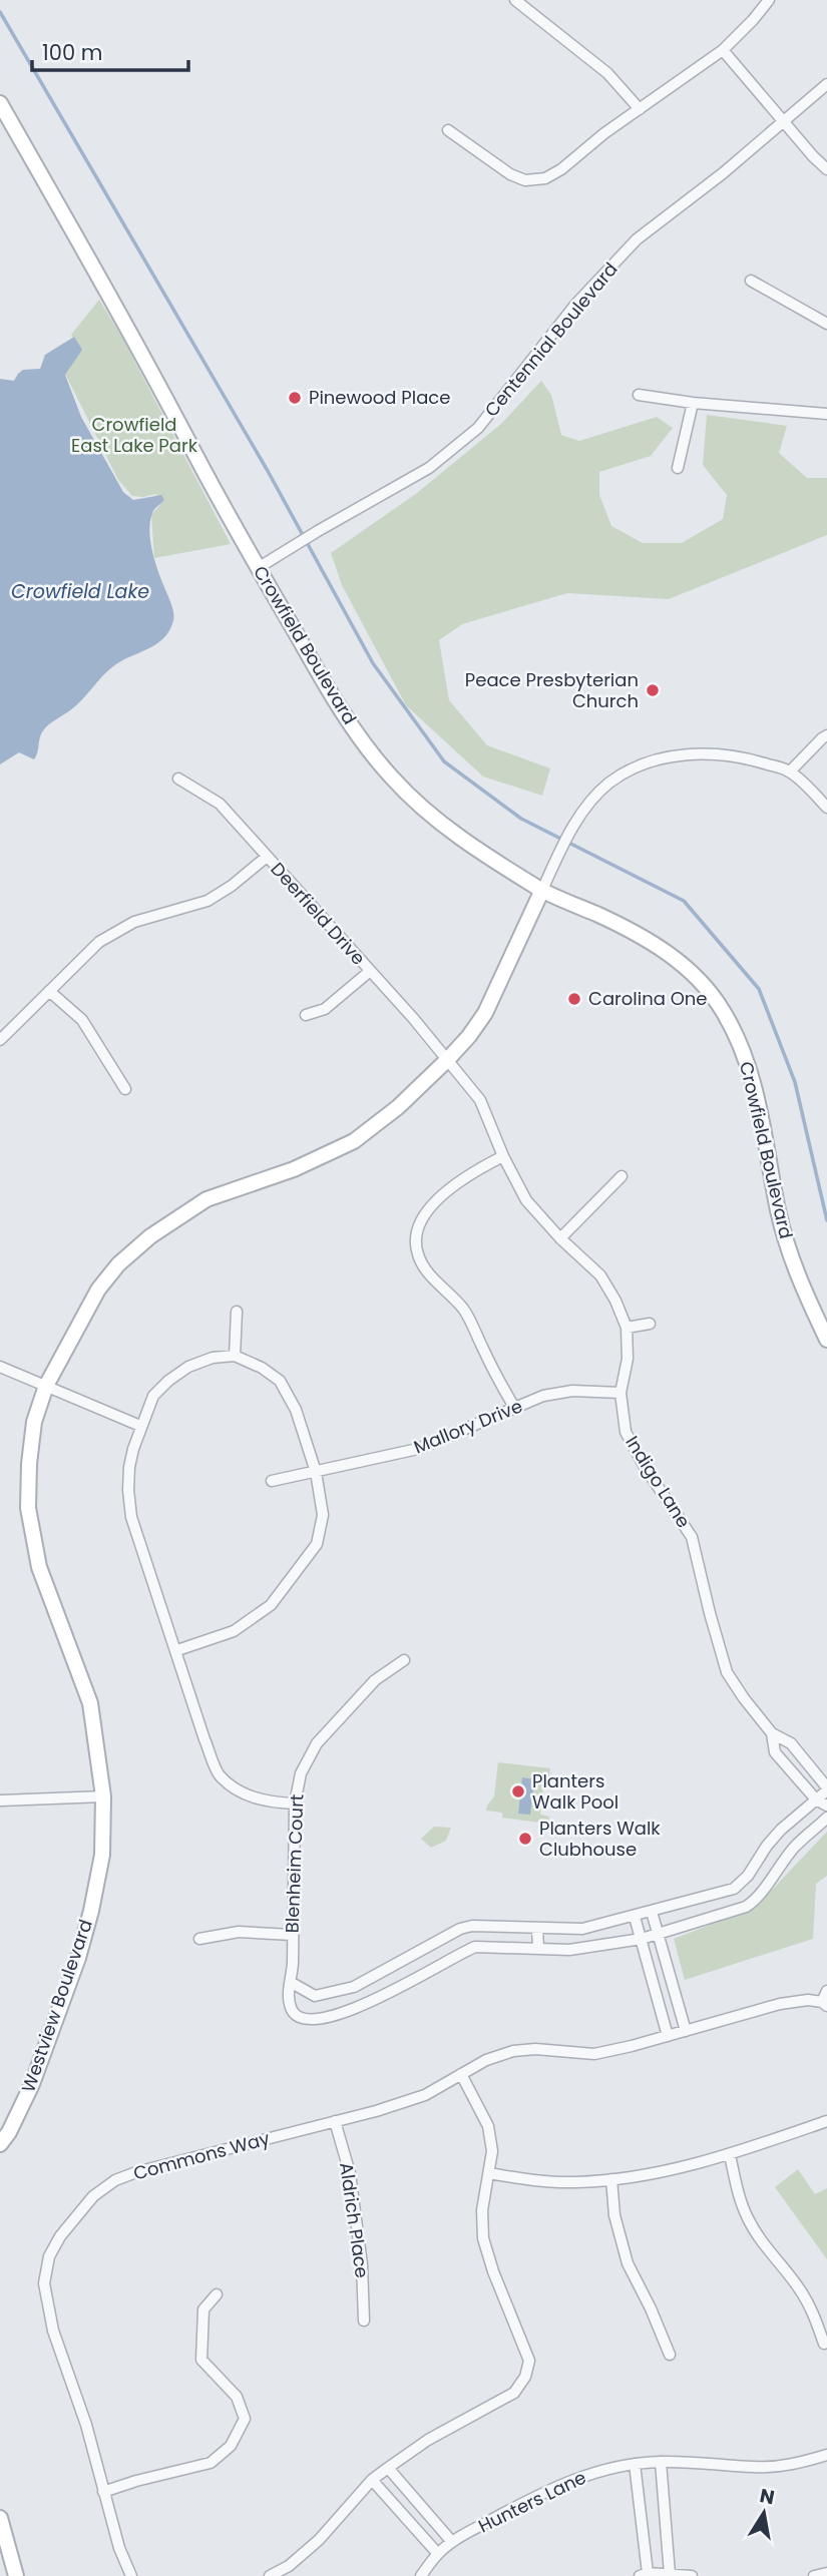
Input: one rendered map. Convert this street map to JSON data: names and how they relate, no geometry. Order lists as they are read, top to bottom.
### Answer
{
  "streets": {
    "street": [
      "Centennial Boulevard",
      "Crowfield Boulevard",
      "Deerfield Drive",
      "Mallory Drive",
      "Indigo Lane",
      "Blenheim Court",
      "Westview Boulevard",
      "Commons Way",
      "Aldrich Place",
      "Hunters Lane"
    ]
  },
  "crossings": [
    ["Centennial Boulevard", "Crowfield Boulevard"],
    ["Crowfield Boulevard", "Westview Boulevard"],
    ["Deerfield Drive", "Indigo Lane"],
    ["Deerfield Drive", "Westview Boulevard"],
    ["Mallory Drive", "Indigo Lane"],
    ["Indigo Lane", "Westview Boulevard"],
    ["Commons Way", "Aldrich Place"]
  ],
  "water": ["Crowfield Lake"],
  "parks": ["Crowfield East Lake Park"],
  "places": [
    "Pinewood Place",
    "Peace Presbyterian Church",
    "Carolina One",
    "Planters Walk Pool",
    "Planters Walk Clubhouse"
  ],
  "scale_bar": "100 m",
  "north": "top"
}
